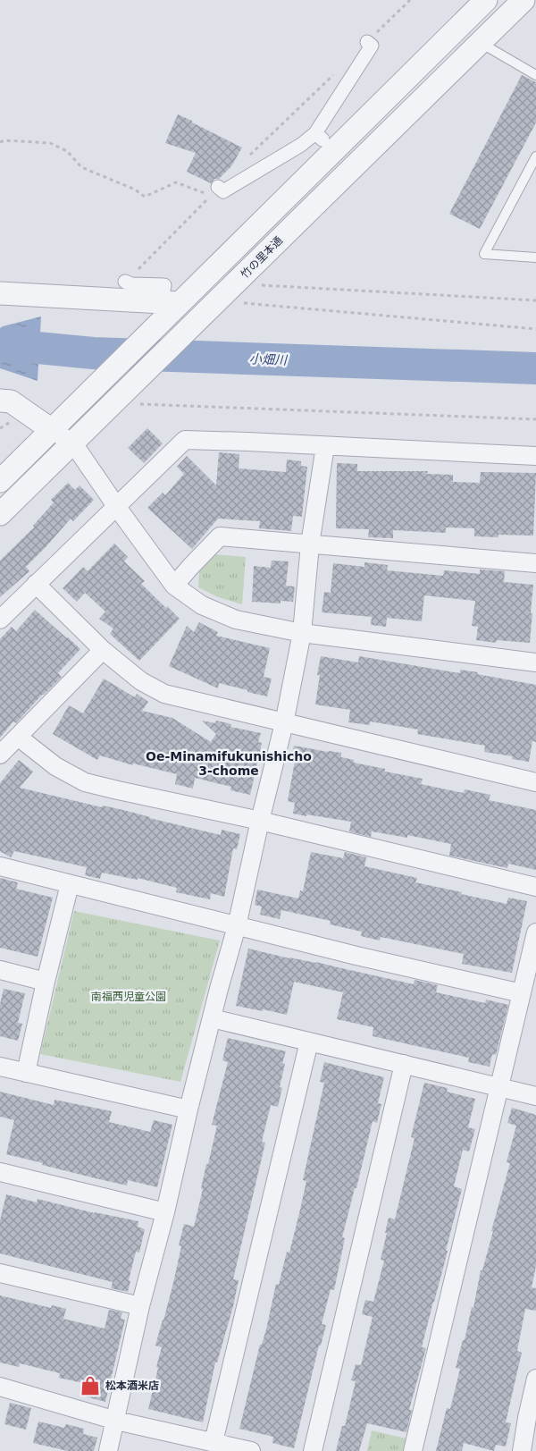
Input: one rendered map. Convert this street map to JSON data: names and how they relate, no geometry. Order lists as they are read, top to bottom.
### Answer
{
  "streets": {
    "street": ["竹の里本通"]
  },
  "districts": ["Oe-Minamifukunishicho 3-chome"],
  "water": ["小畑川"],
  "parks": ["南福西児童公園"],
  "places": {
    "shop": ["松本酒米店"]
  }
}
